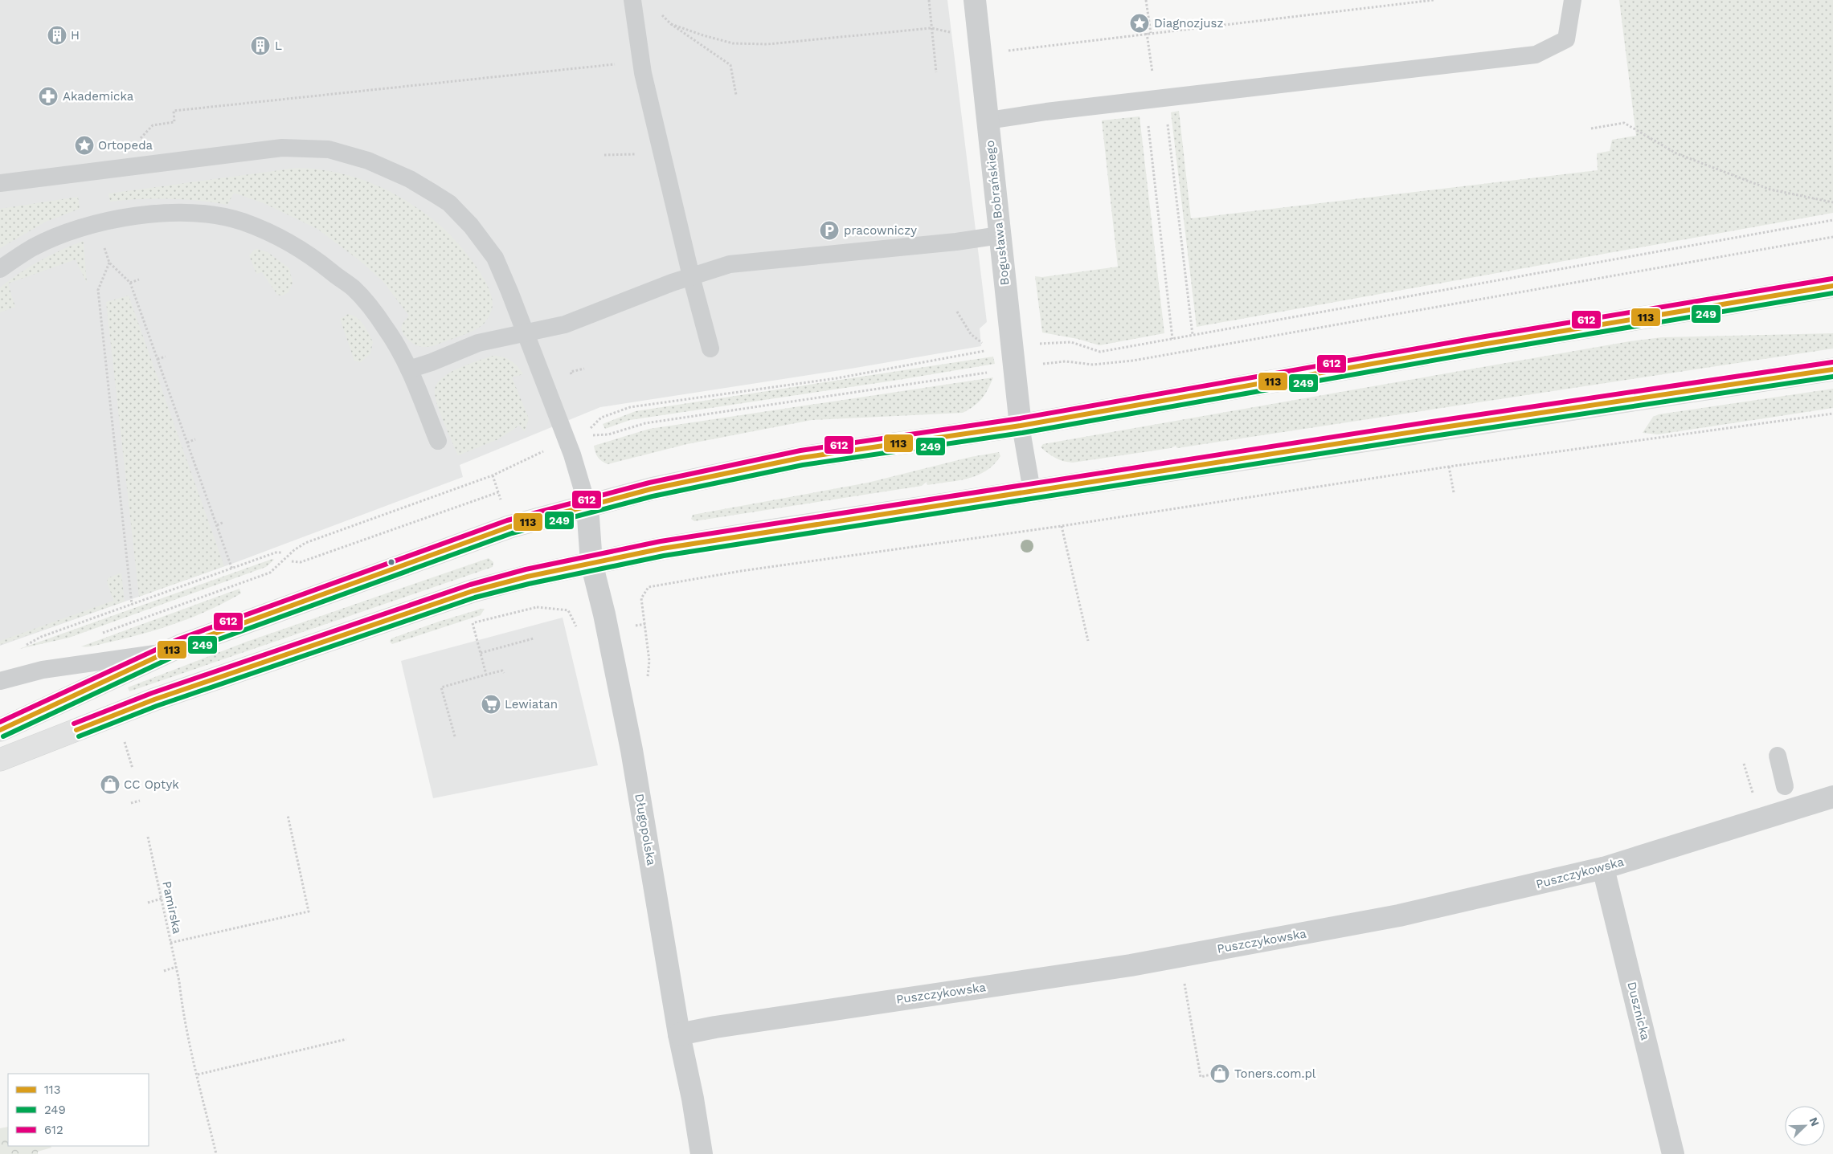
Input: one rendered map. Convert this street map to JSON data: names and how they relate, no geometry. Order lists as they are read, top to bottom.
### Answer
{
  "streets": {
    "street": [
      "Bogusława Bobrańskiego",
      "Długopolska",
      "Puszczykowska",
      "Dusznicka"
    ],
    "path": ["Pamirska"]
  },
  "crossings": [
    ["Długopolska", "Puszczykowska"],
    ["Puszczykowska", "Dusznicka"]
  ],
  "places": {
    "place": ["Diagnozjusz", "Ortopeda"],
    "building": ["H", "L"],
    "pharmacy": ["Akademicka"],
    "parking": ["pracowniczy"],
    "supermarket": ["Lewiatan"],
    "shop": ["CC Optyk", "Toners.com.pl"]
  },
  "lines": ["transit line 612", "transit line 113", "transit line 249"],
  "legend": ["113", "249", "612"],
  "north": "top right"
}
